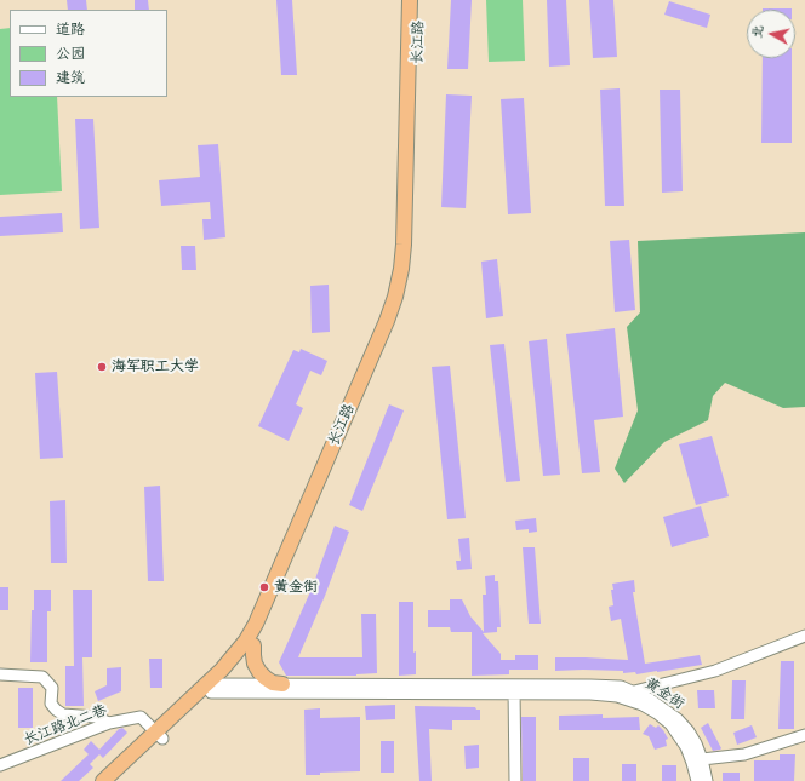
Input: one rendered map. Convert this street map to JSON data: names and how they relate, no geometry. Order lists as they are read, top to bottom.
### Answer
{
  "streets": {
    "highway": ["长江路"],
    "street": ["黄金街", "长江路北二巷"]
  },
  "crossings": [
    ["长江路", "黄金街"],
    ["长江路", "长江路北二巷"]
  ],
  "places": ["海军职工大学", "黄金街"],
  "legend": ["道路", "公园", "建筑"],
  "north": "left"
}
